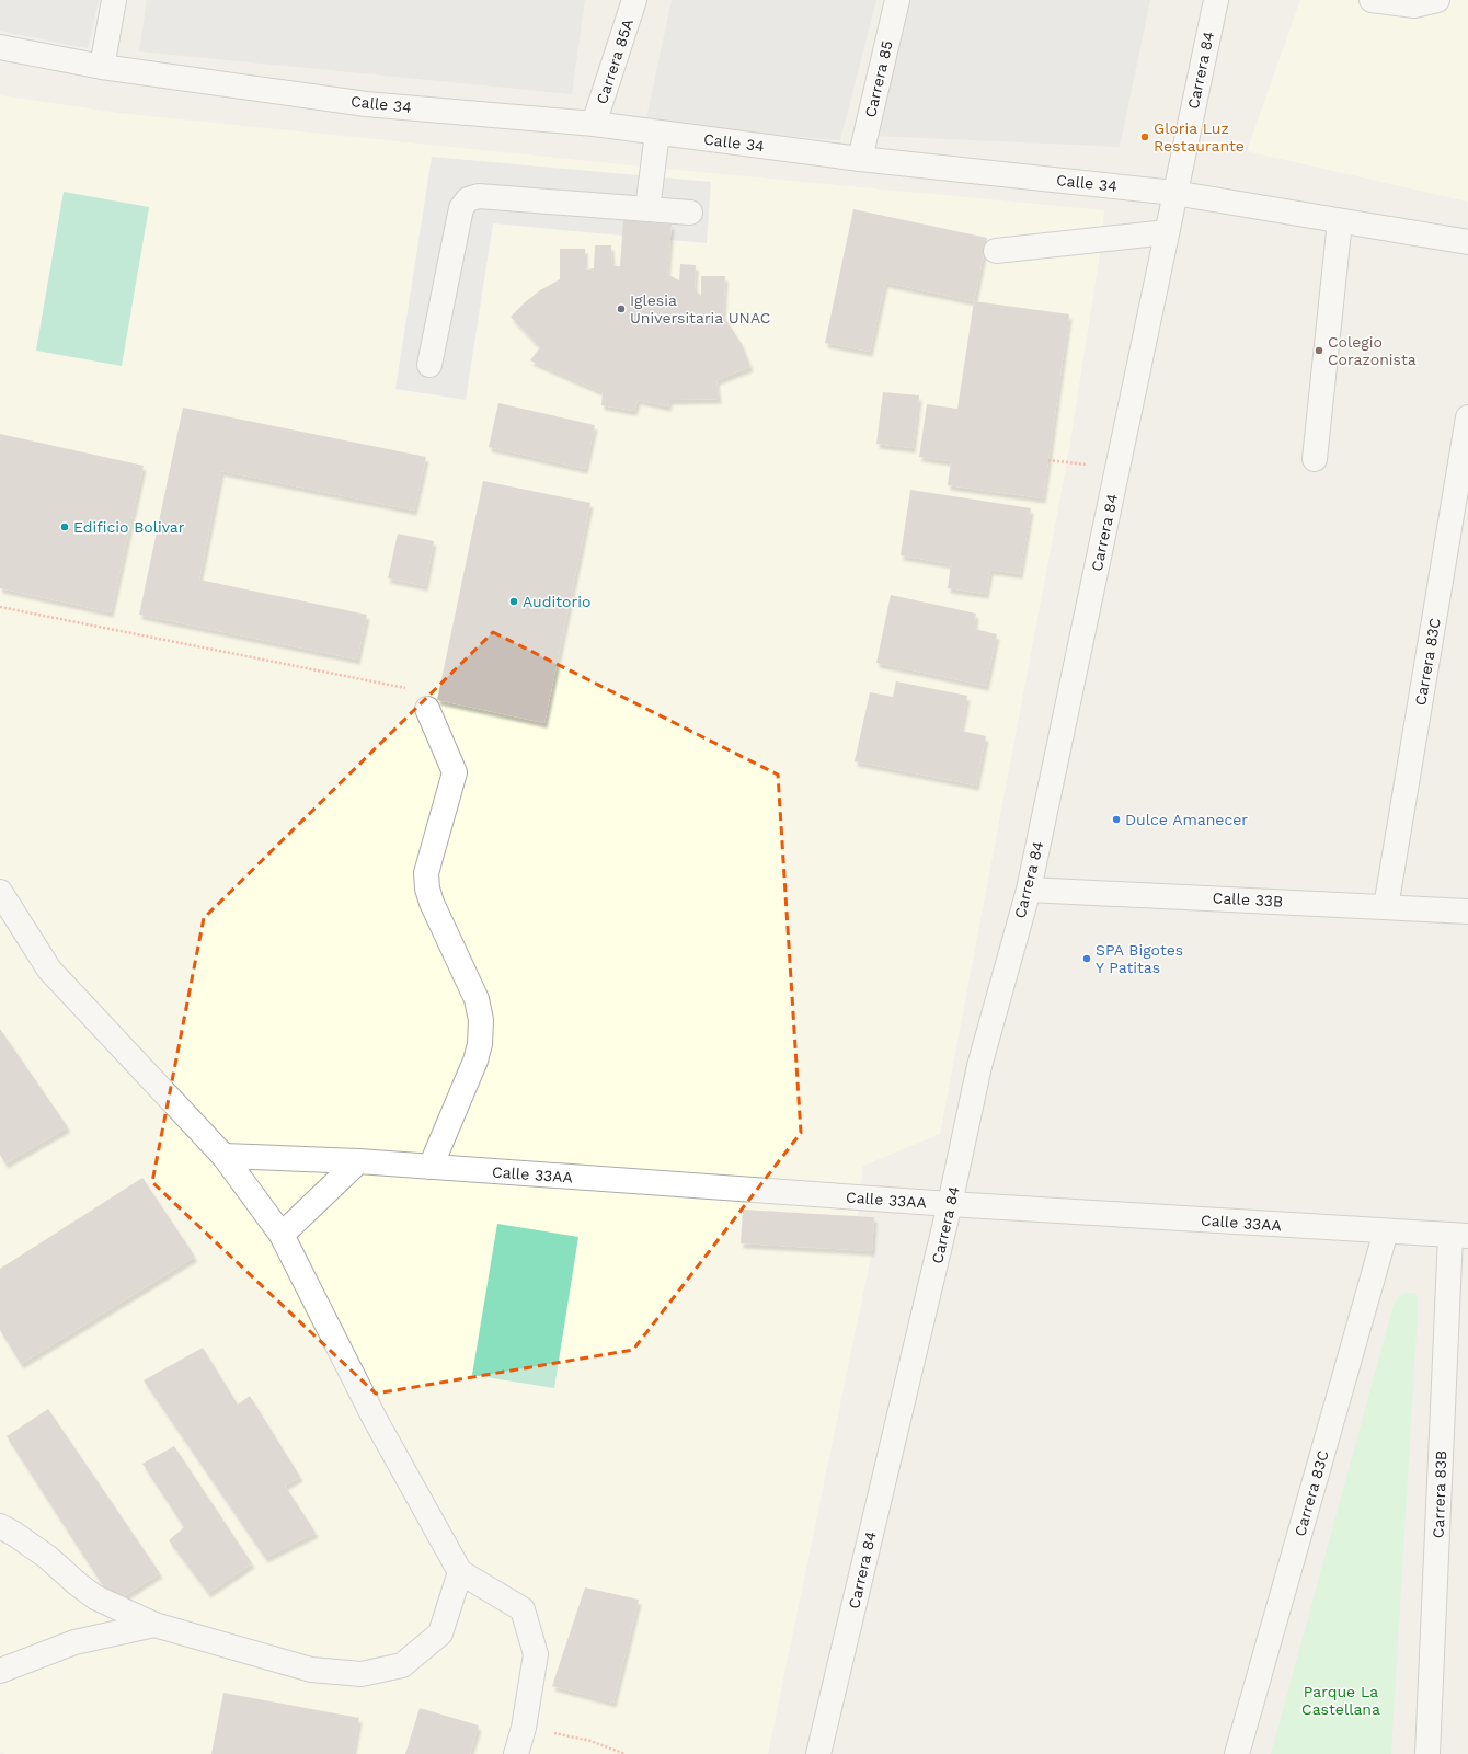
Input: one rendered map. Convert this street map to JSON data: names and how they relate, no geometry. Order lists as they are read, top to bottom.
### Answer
{
  "streets": {
    "street": [
      "Carrera 85A",
      "Carrera 84",
      "Carrera 85",
      "Calle 34",
      "Carrera 83C",
      "Calle 33B",
      "Calle 33AA",
      "Carrera 83B"
    ]
  },
  "crossings": [
    ["Carrera 85A", "Calle 34"],
    ["Carrera 84", "Calle 34"],
    ["Carrera 84", "Calle 33B"],
    ["Carrera 84", "Calle 33AA"],
    ["Carrera 85", "Calle 34"],
    ["Carrera 83C", "Calle 33B"],
    ["Carrera 83C", "Calle 33AA"],
    ["Calle 33AA", "Carrera 83B"]
  ],
  "parks": ["Parque La Castellana"],
  "places": [
    "Gloria Luz Restaurante",
    "Iglesia Universitaria UNAC",
    "Colegio Corazonista",
    "Edificio Bolivar",
    "Auditorio",
    "Dulce Amanecer",
    "SPA Bigotes Y Patitas"
  ]
}
